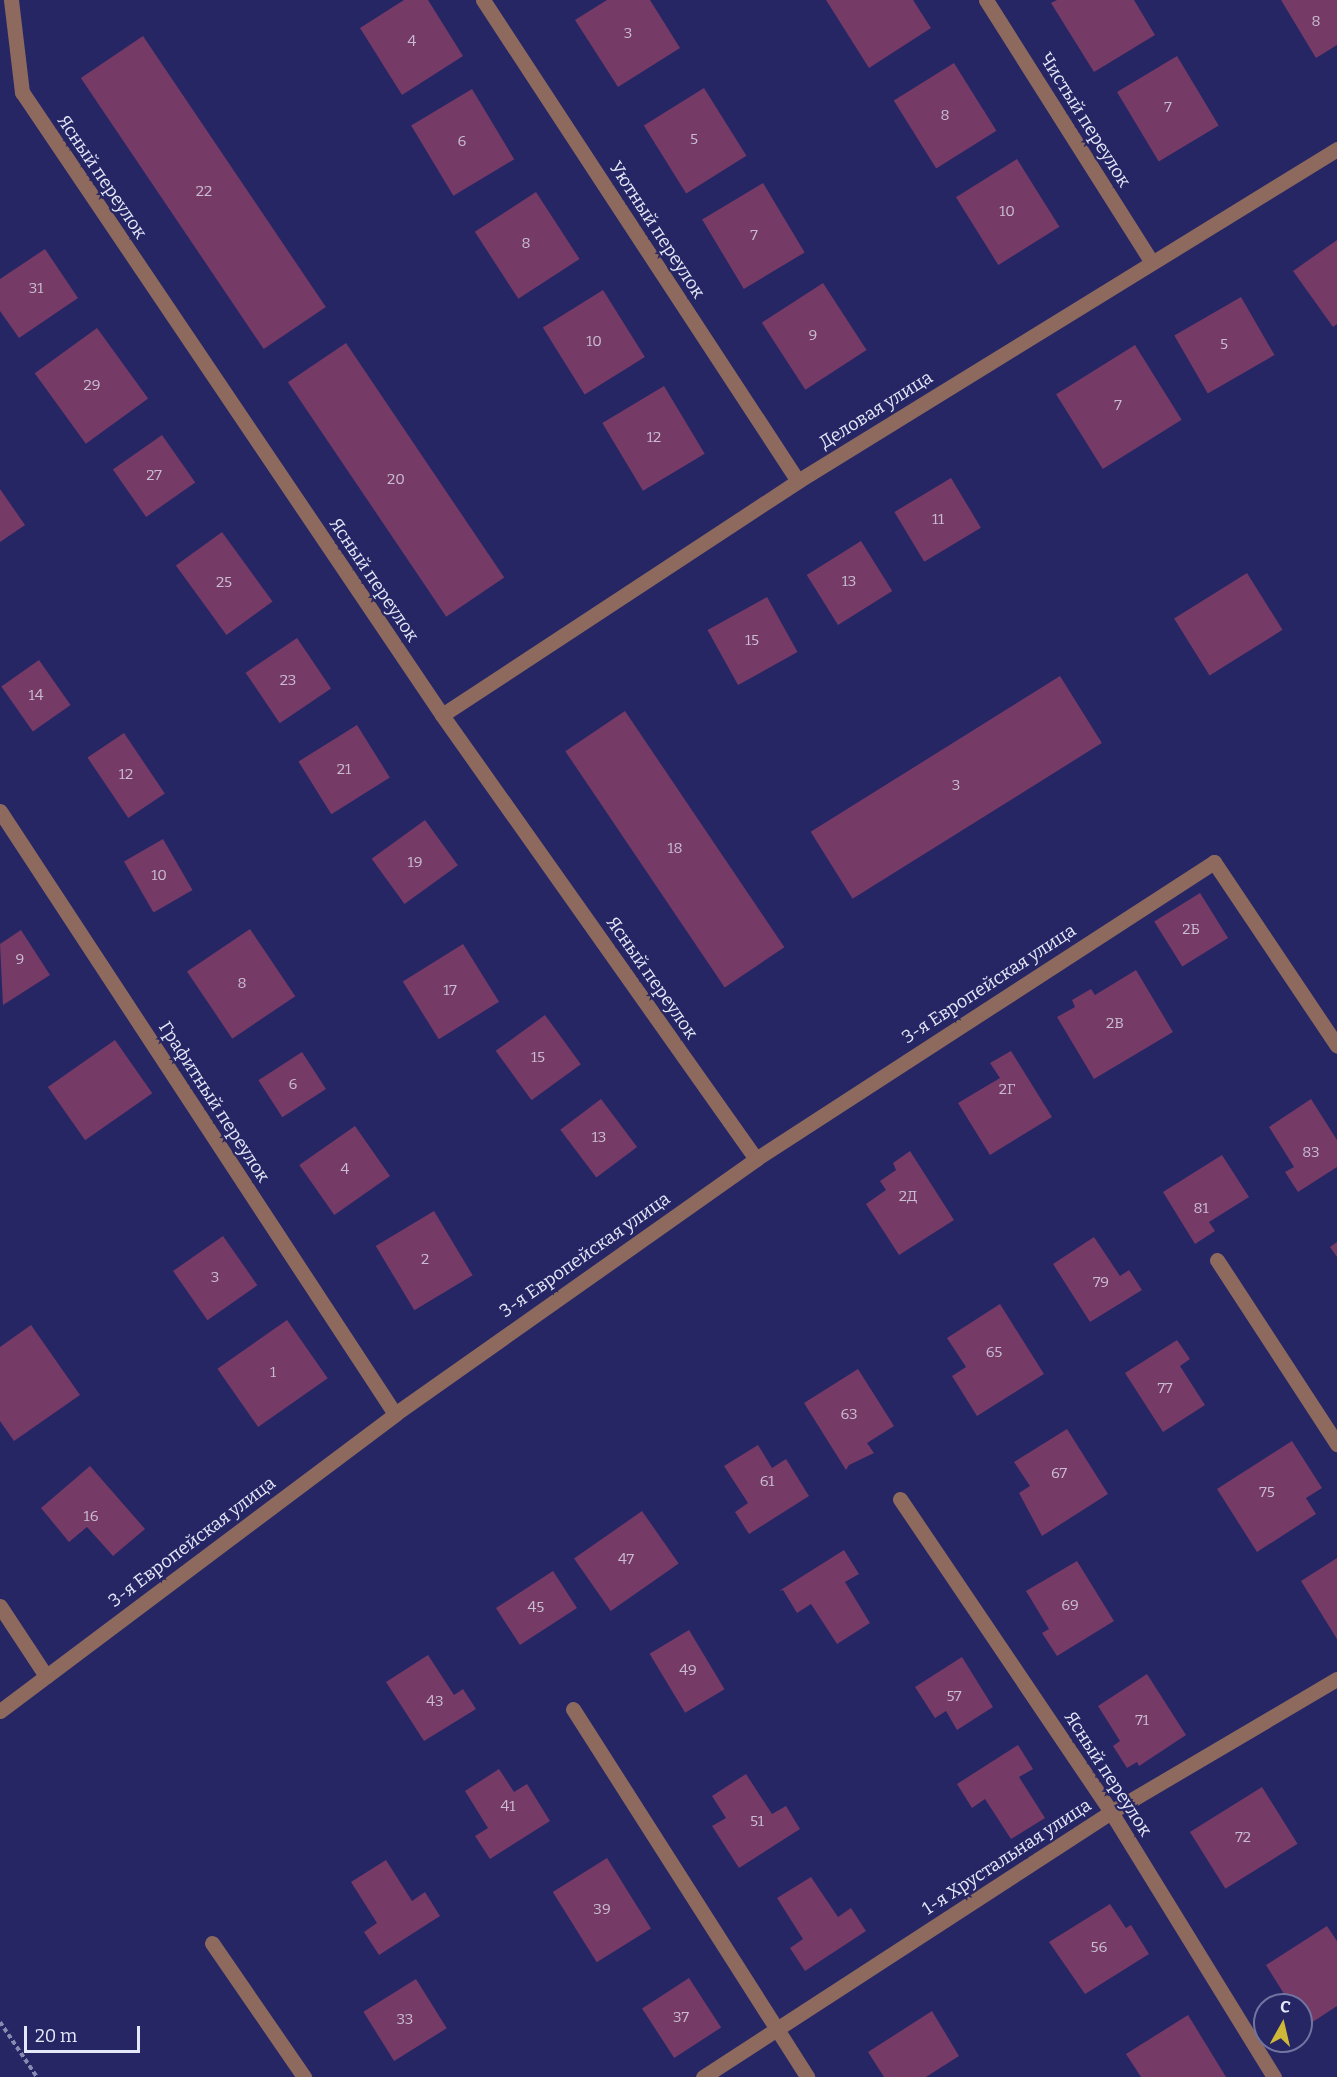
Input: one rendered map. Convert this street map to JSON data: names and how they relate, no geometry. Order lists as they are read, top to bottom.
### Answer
{
  "streets": {
    "street": [
      "Чистый переулок",
      "Ясный переулок",
      "Уютный переулок",
      "Деловая улица",
      "3-я Европейская улица",
      "Графитный переулок",
      "1-я Хрустальная улица"
    ]
  },
  "crossings": [
    ["Чистый переулок", "Деловая улица"],
    ["Ясный переулок", "Деловая улица"],
    ["Ясный переулок", "3-я Европейская улица"],
    ["Ясный переулок", "1-я Хрустальная улица"],
    ["Уютный переулок", "Деловая улица"],
    ["3-я Европейская улица", "Графитный переулок"]
  ],
  "house_numbers": [
    "8",
    "3",
    "4",
    "7",
    "8",
    "5",
    "6",
    "22",
    "10",
    "7",
    "8",
    "31",
    "9",
    "10",
    "5",
    "29",
    "7",
    "12",
    "27",
    "20",
    "11",
    "13",
    "25",
    "15",
    "23",
    "14",
    "21",
    "12",
    "3",
    "18",
    "19",
    "10",
    "2Б",
    "9",
    "8",
    "17",
    "2В",
    "15",
    "6",
    "2Г",
    "13",
    "83",
    "4",
    "2Д",
    "81",
    "2",
    "3",
    "79",
    "65",
    "1",
    "77",
    "63",
    "67",
    "61",
    "75",
    "16",
    "47",
    "69",
    "45",
    "49",
    "57",
    "43",
    "71",
    "41",
    "51",
    "72",
    "39",
    "56",
    "37",
    "33"
  ],
  "scale_bar": "20 m",
  "north": "top"
}
